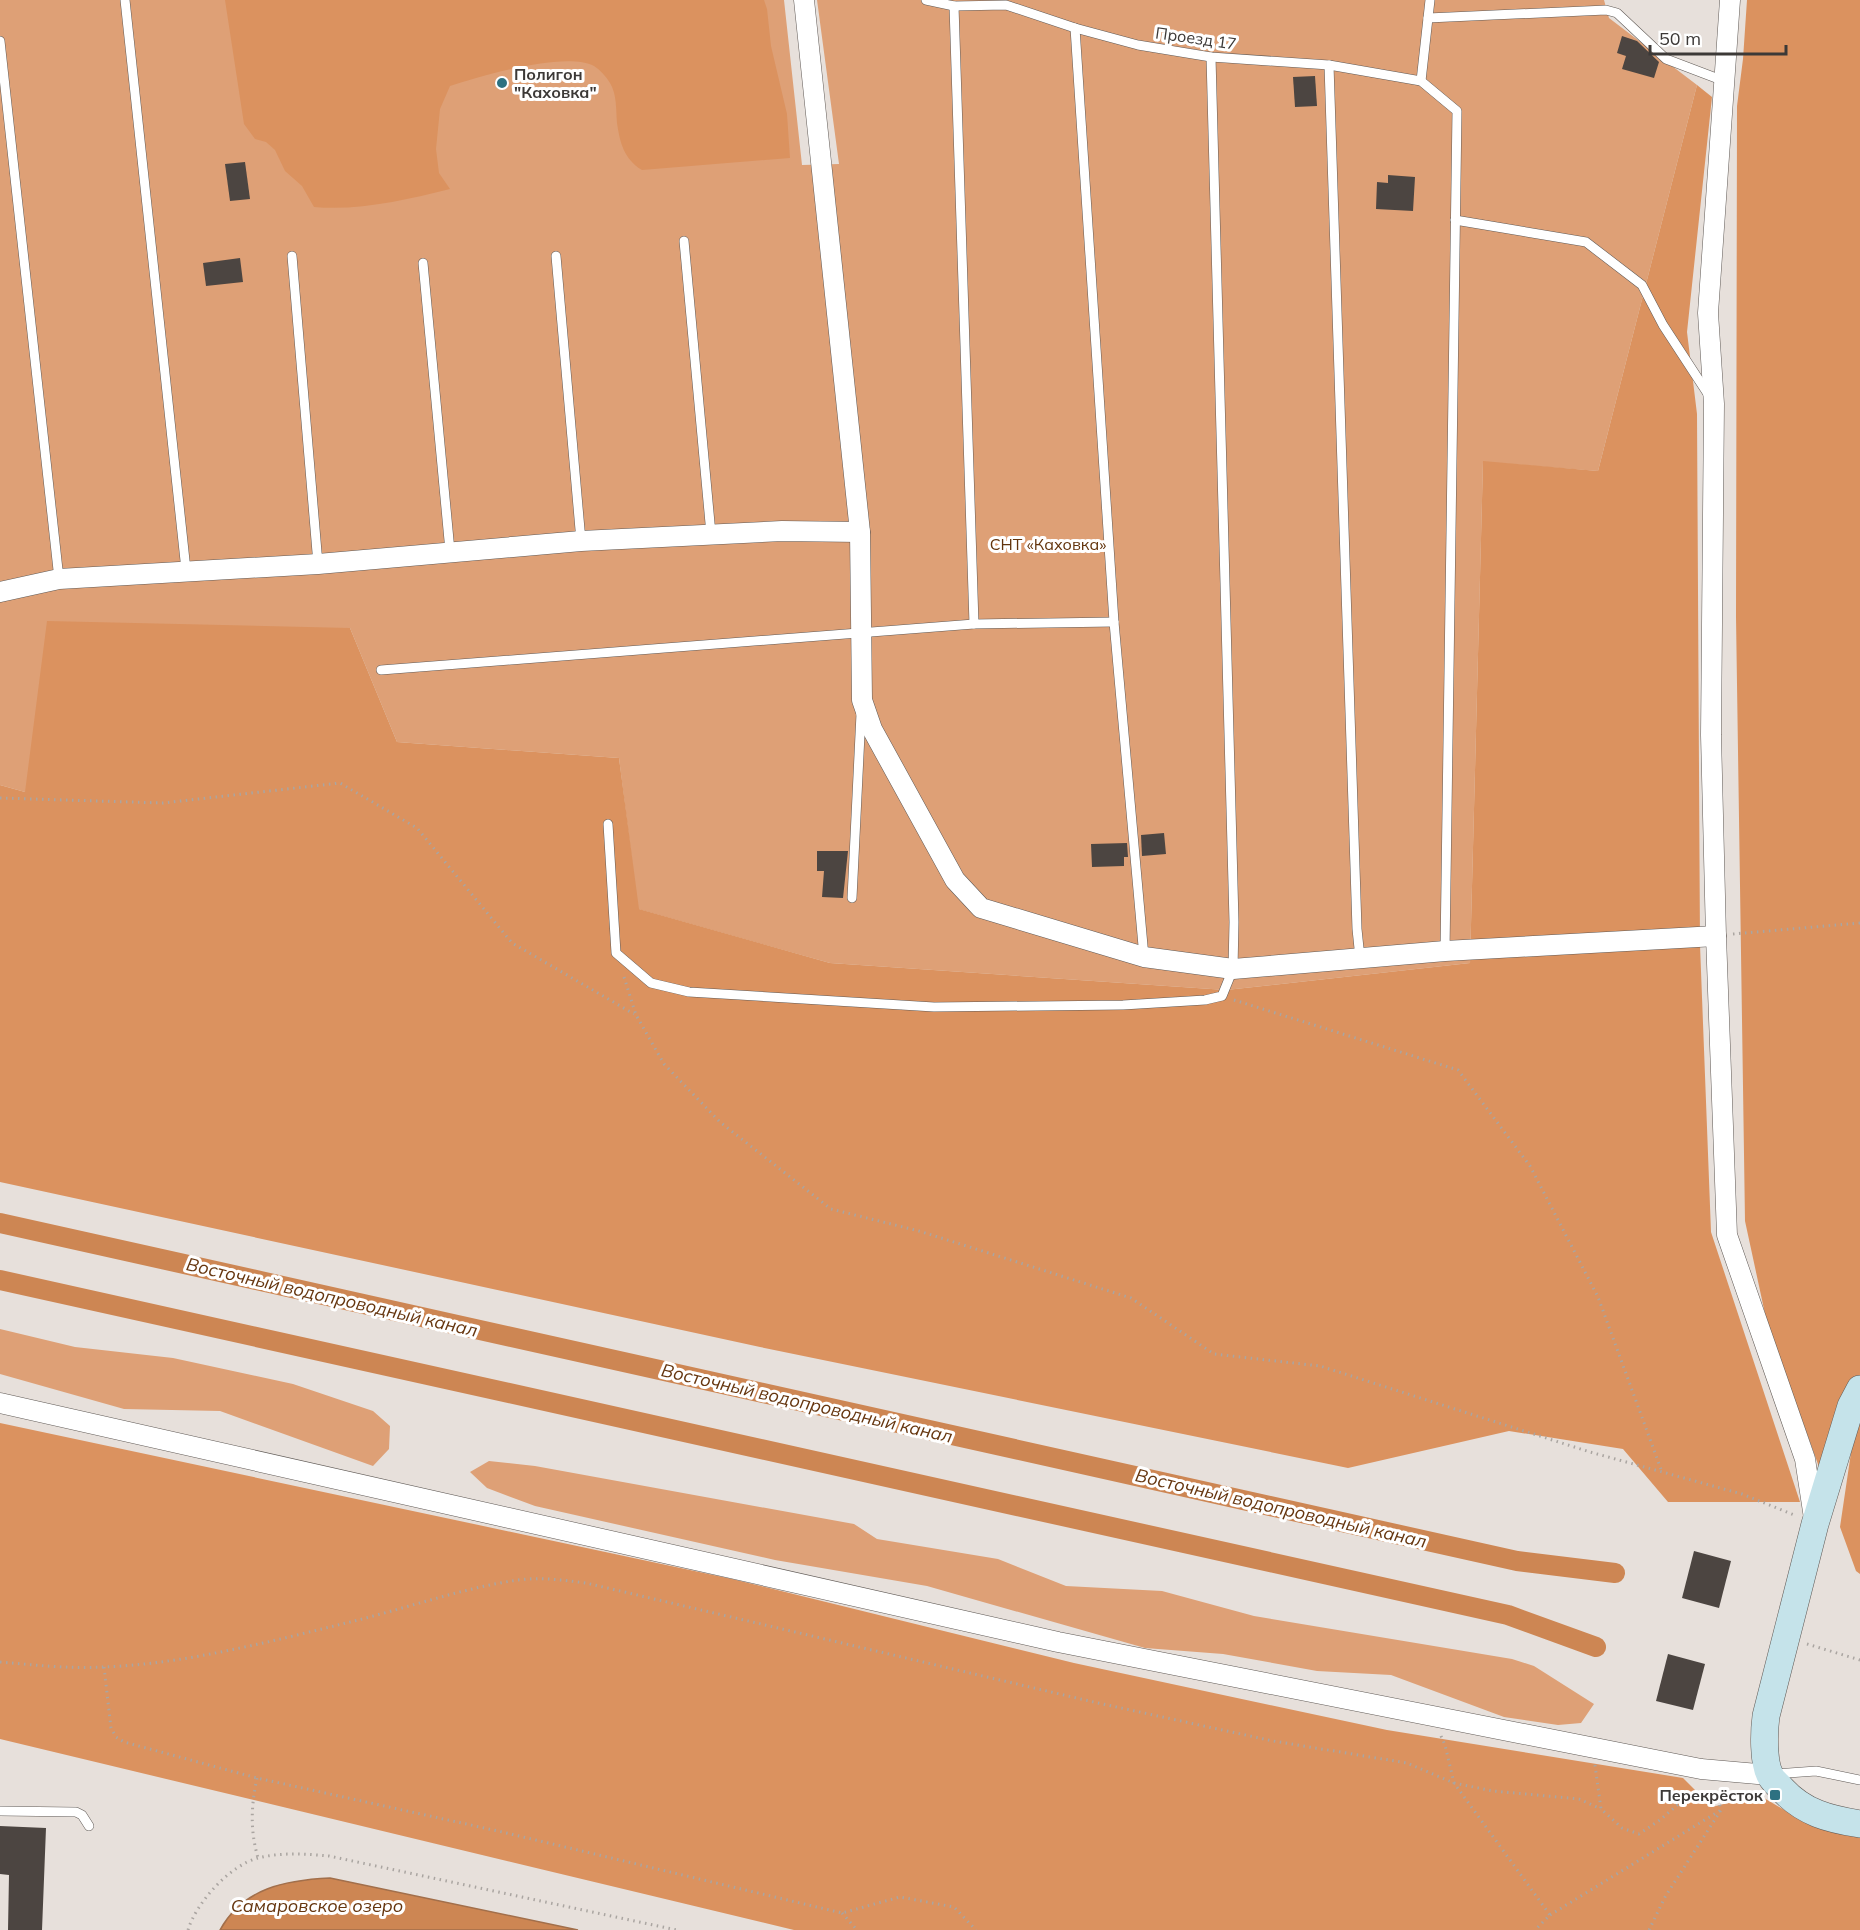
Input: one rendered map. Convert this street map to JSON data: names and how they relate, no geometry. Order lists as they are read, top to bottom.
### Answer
{
  "streets": {
    "lane": ["Проезд 17"]
  },
  "water": ["Восточный водопроводный канал", "Самаровское озеро"],
  "parks": ["СНТ «Каховка»"],
  "places": {
    "other": ["Полигон \"Каховка\""],
    "transit": ["Перекрёсток"]
  },
  "scale_bar": "50 m"
}
